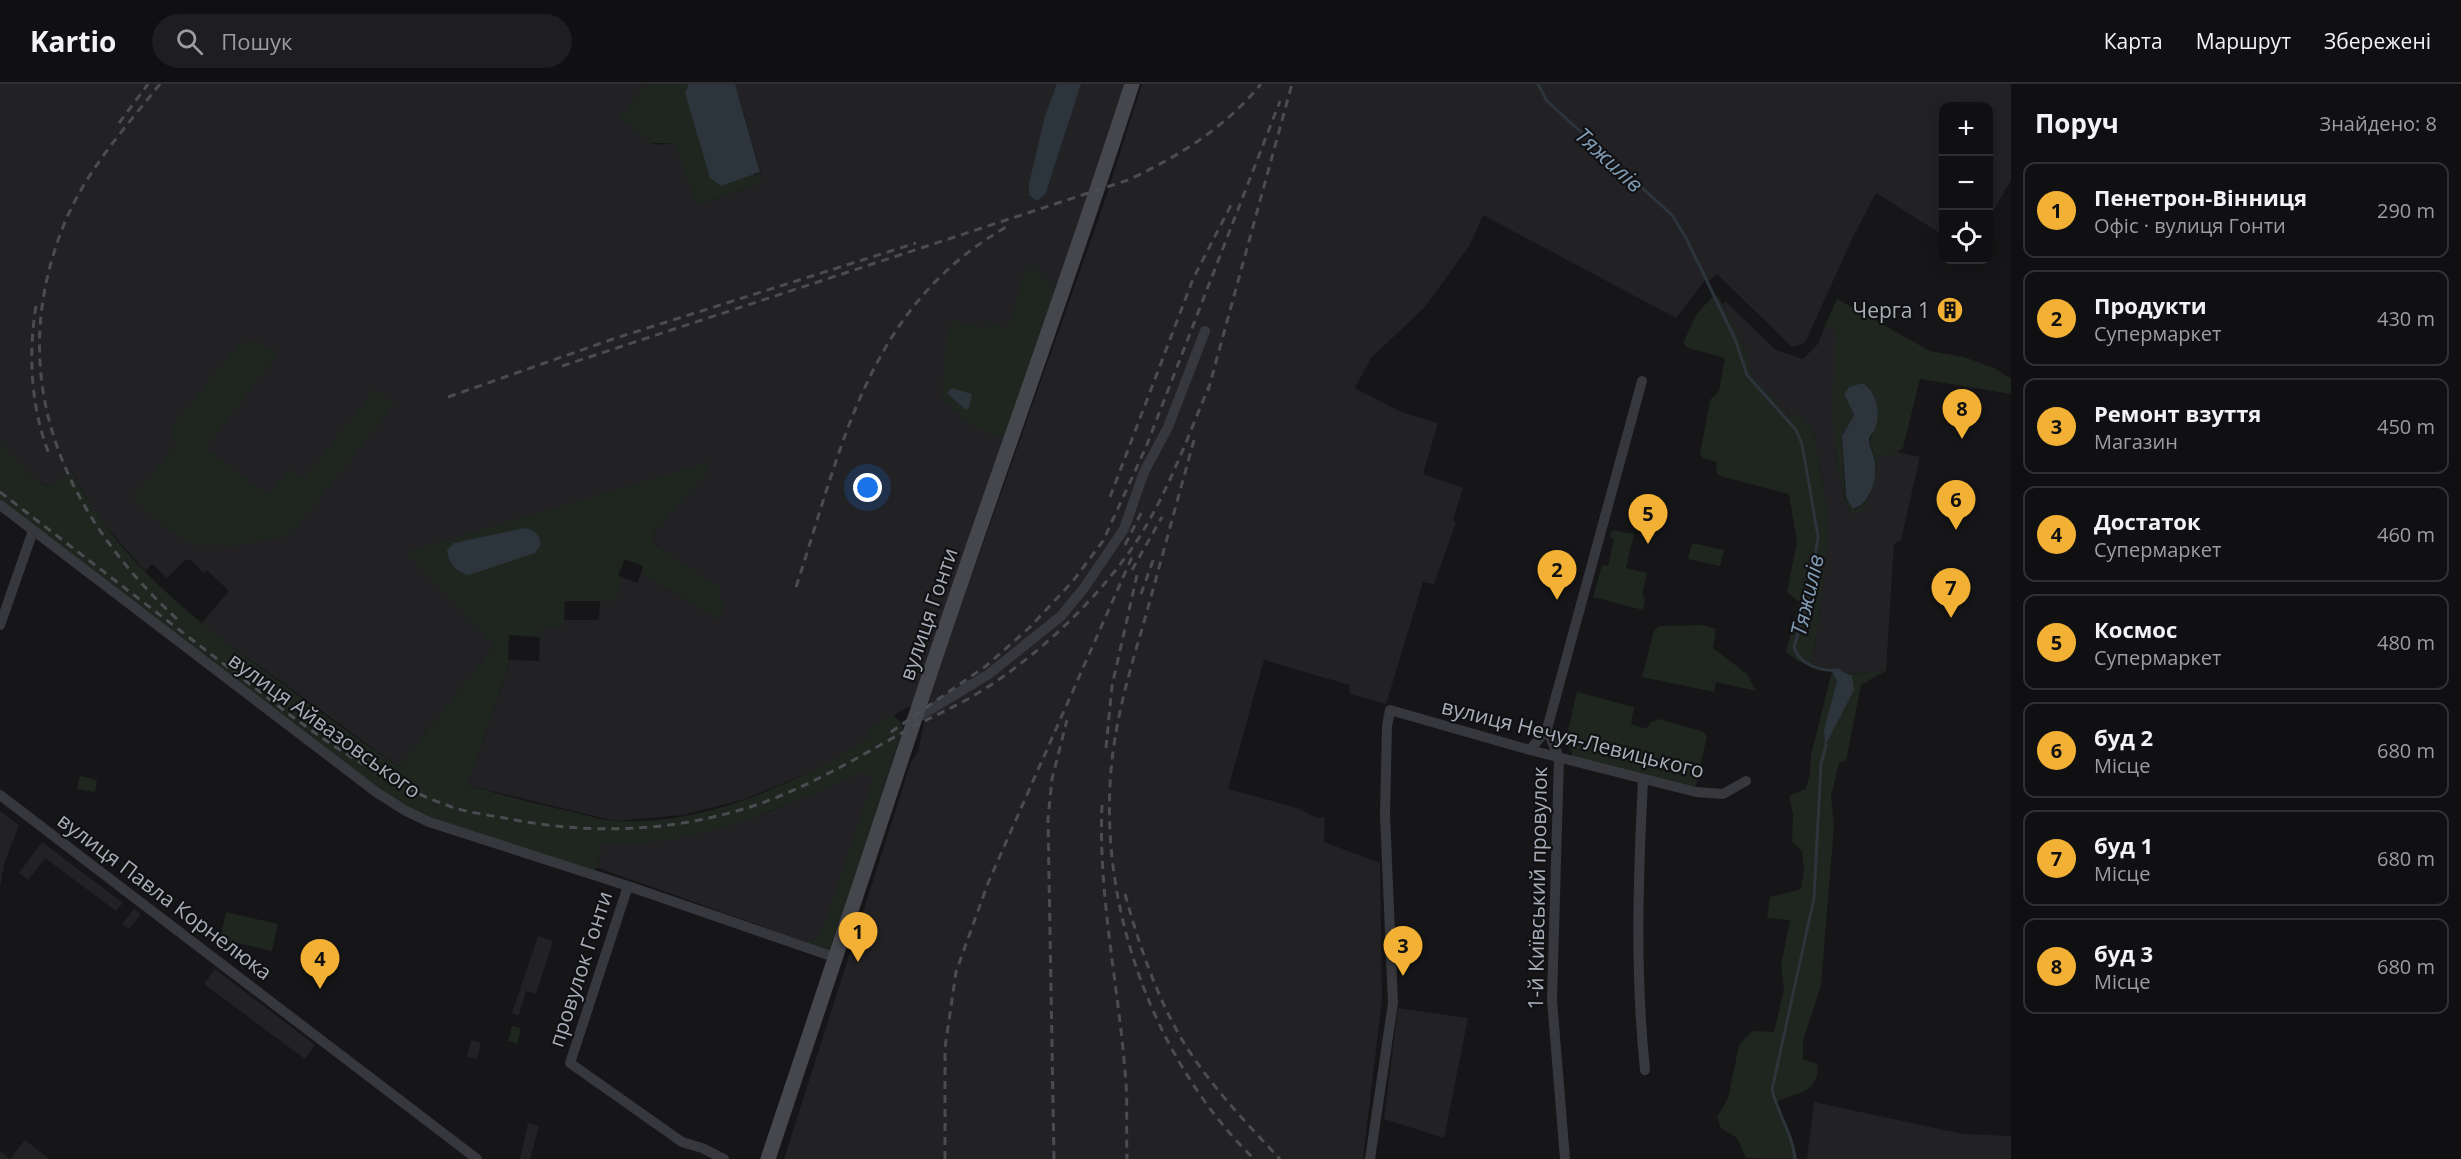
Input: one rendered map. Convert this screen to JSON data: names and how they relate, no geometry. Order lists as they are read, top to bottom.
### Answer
{
  "streets": {
    "street": [
      "вулиця Гонти",
      "вулиця Айвазовського",
      "вулиця Нечуя-Левицького",
      "1-й Київський провулок",
      "вулиця Павла Корнелюка",
      "провулок Гонти"
    ]
  },
  "crossings": [
    ["вулиця Гонти", "вулиця Айвазовського"],
    ["вулиця Айвазовського", "провулок Гонти"],
    ["вулиця Нечуя-Левицького", "1-й Київський провулок"]
  ],
  "water": ["Тяжилів"],
  "places": {
    "building": ["Черга 1"]
  },
  "page": {
    "header": "Kartio",
    "search": "Пошук",
    "nav": ["Карта", "Маршрут", "Збережені"],
    "heading": ["Поруч", "Знайдено: 8"],
    "map_buttons": ["+", "−"],
    "list": [
      {
        "mark": "1",
        "name": "Пенетрон-Вінниця",
        "note": "Офіс · вулиця Гонти",
        "value": "290 m"
      },
      {
        "mark": "2",
        "name": "Продукти",
        "note": "Супермаркет",
        "value": "430 m"
      },
      {
        "mark": "3",
        "name": "Ремонт взуття",
        "note": "Магазин",
        "value": "450 m"
      },
      {
        "mark": "4",
        "name": "Достаток",
        "note": "Супермаркет",
        "value": "460 m"
      },
      {
        "mark": "5",
        "name": "Космос",
        "note": "Супермаркет",
        "value": "480 m"
      },
      {
        "mark": "6",
        "name": "буд 2",
        "note": "Місце",
        "value": "680 m"
      },
      {
        "mark": "7",
        "name": "буд 1",
        "note": "Місце",
        "value": "680 m"
      },
      {
        "mark": "8",
        "name": "буд 3",
        "note": "Місце",
        "value": "680 m"
      }
    ],
    "pins": [
      "8",
      "6",
      "5",
      "2",
      "7",
      "1",
      "3",
      "4"
    ]
  }
}
